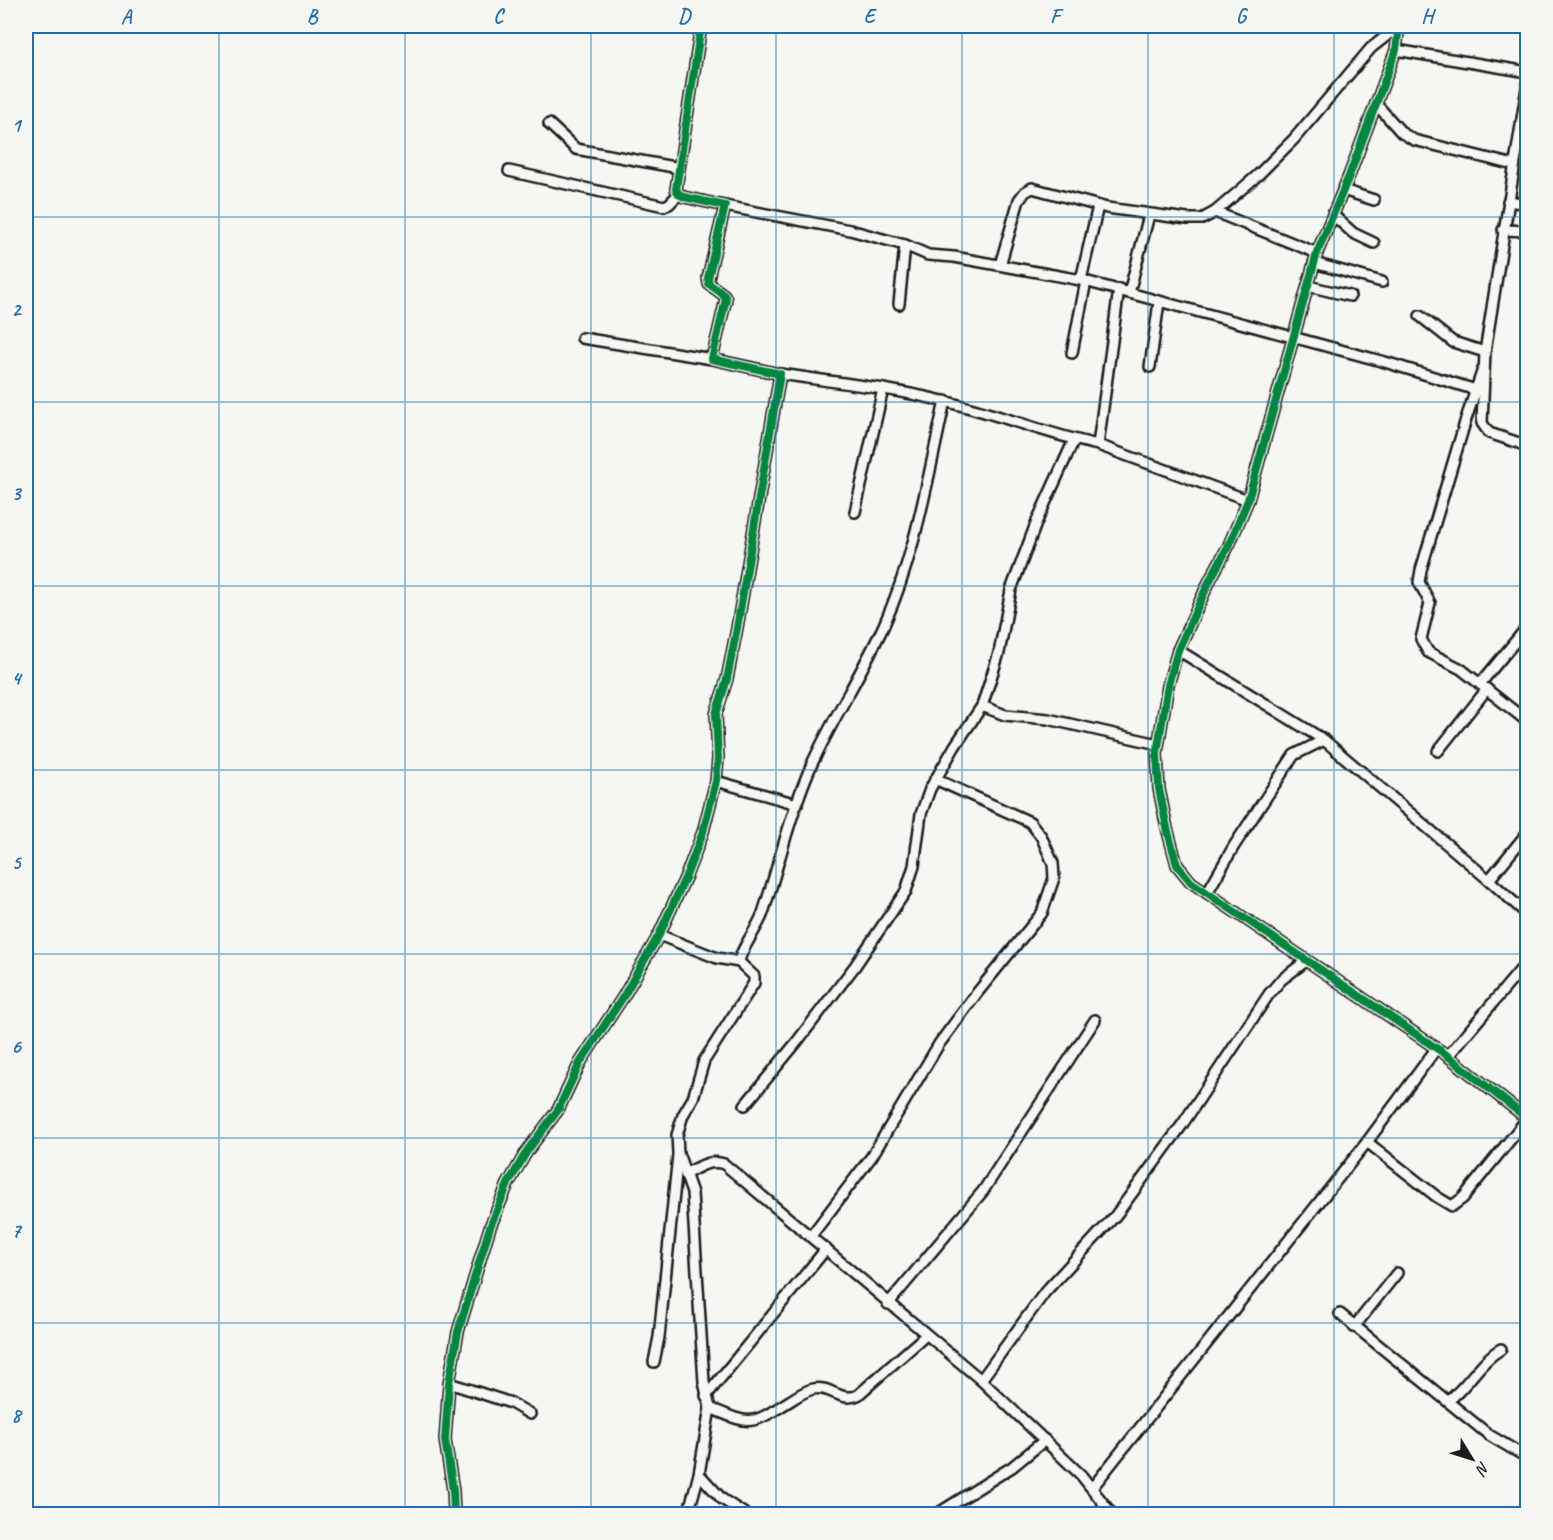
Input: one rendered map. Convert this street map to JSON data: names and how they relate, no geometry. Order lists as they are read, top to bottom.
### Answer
{
  "north": "bottom right",
  "grid": {
    "columns": [
      "A",
      "B",
      "C",
      "D",
      "E",
      "F",
      "G",
      "H"
    ],
    "rows": [
      "1",
      "2",
      "3",
      "4",
      "5",
      "6",
      "7",
      "8"
    ]
  }
}
